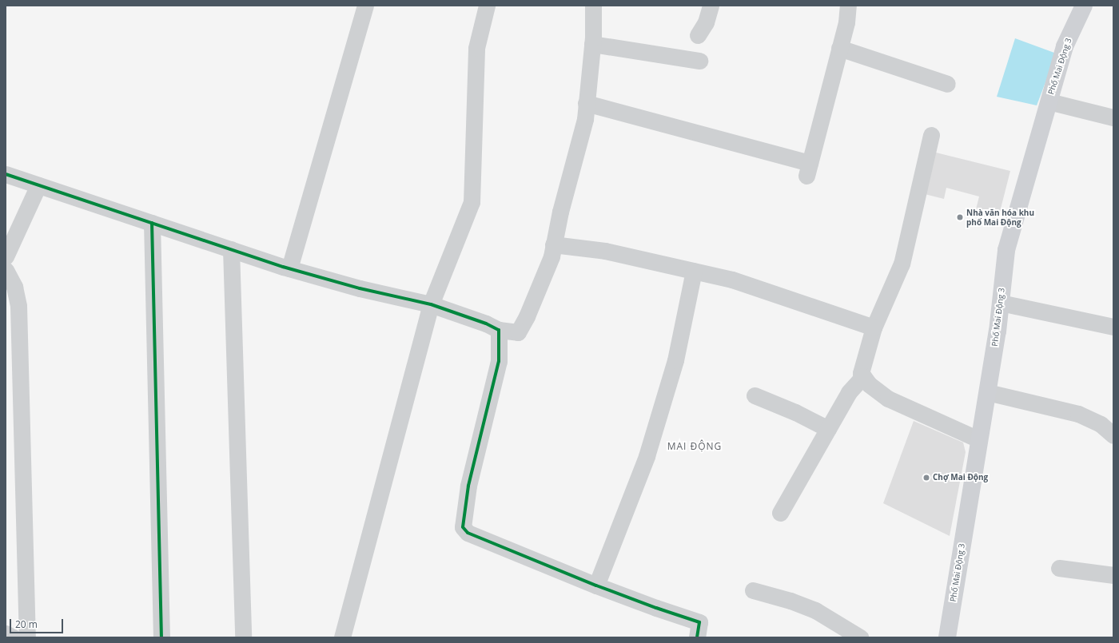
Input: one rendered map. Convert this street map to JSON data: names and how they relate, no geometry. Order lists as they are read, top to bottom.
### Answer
{
  "streets": {
    "main road": ["Phố Mai Động 3"]
  },
  "districts": ["MAI ĐỘNG"],
  "places": ["Nhà văn hóa khu phố Mai Động", "Chợ Mai Động"],
  "scale_bar": "20 m"
}
